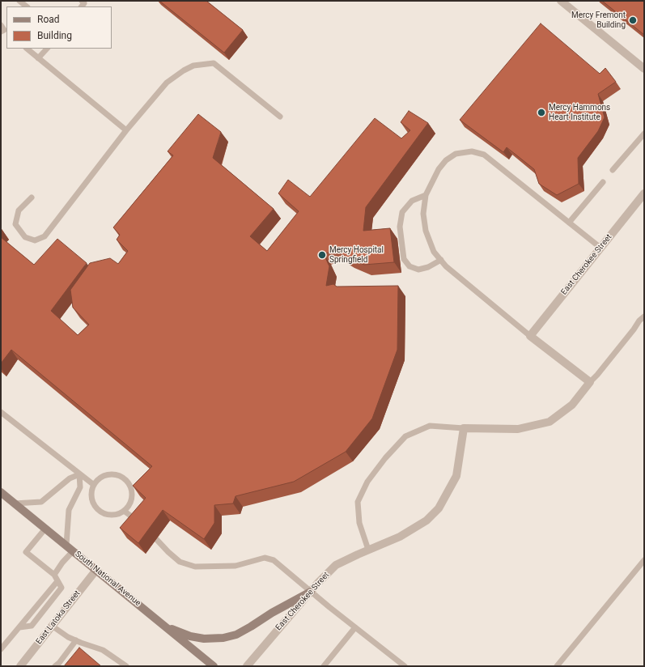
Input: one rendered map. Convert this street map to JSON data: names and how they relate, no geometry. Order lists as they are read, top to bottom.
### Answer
{
  "streets": {
    "main road": ["South National Avenue"],
    "street": ["East Cherokee Street", "East Latoka Street"]
  },
  "crossings": [
    ["South National Avenue", "East Latoka Street"]
  ],
  "places": ["Mercy Fremont Building", "Mercy Hammons Heart Institute", "Mercy Hospital Springfield"],
  "legend": ["Road", "Building"]
}
